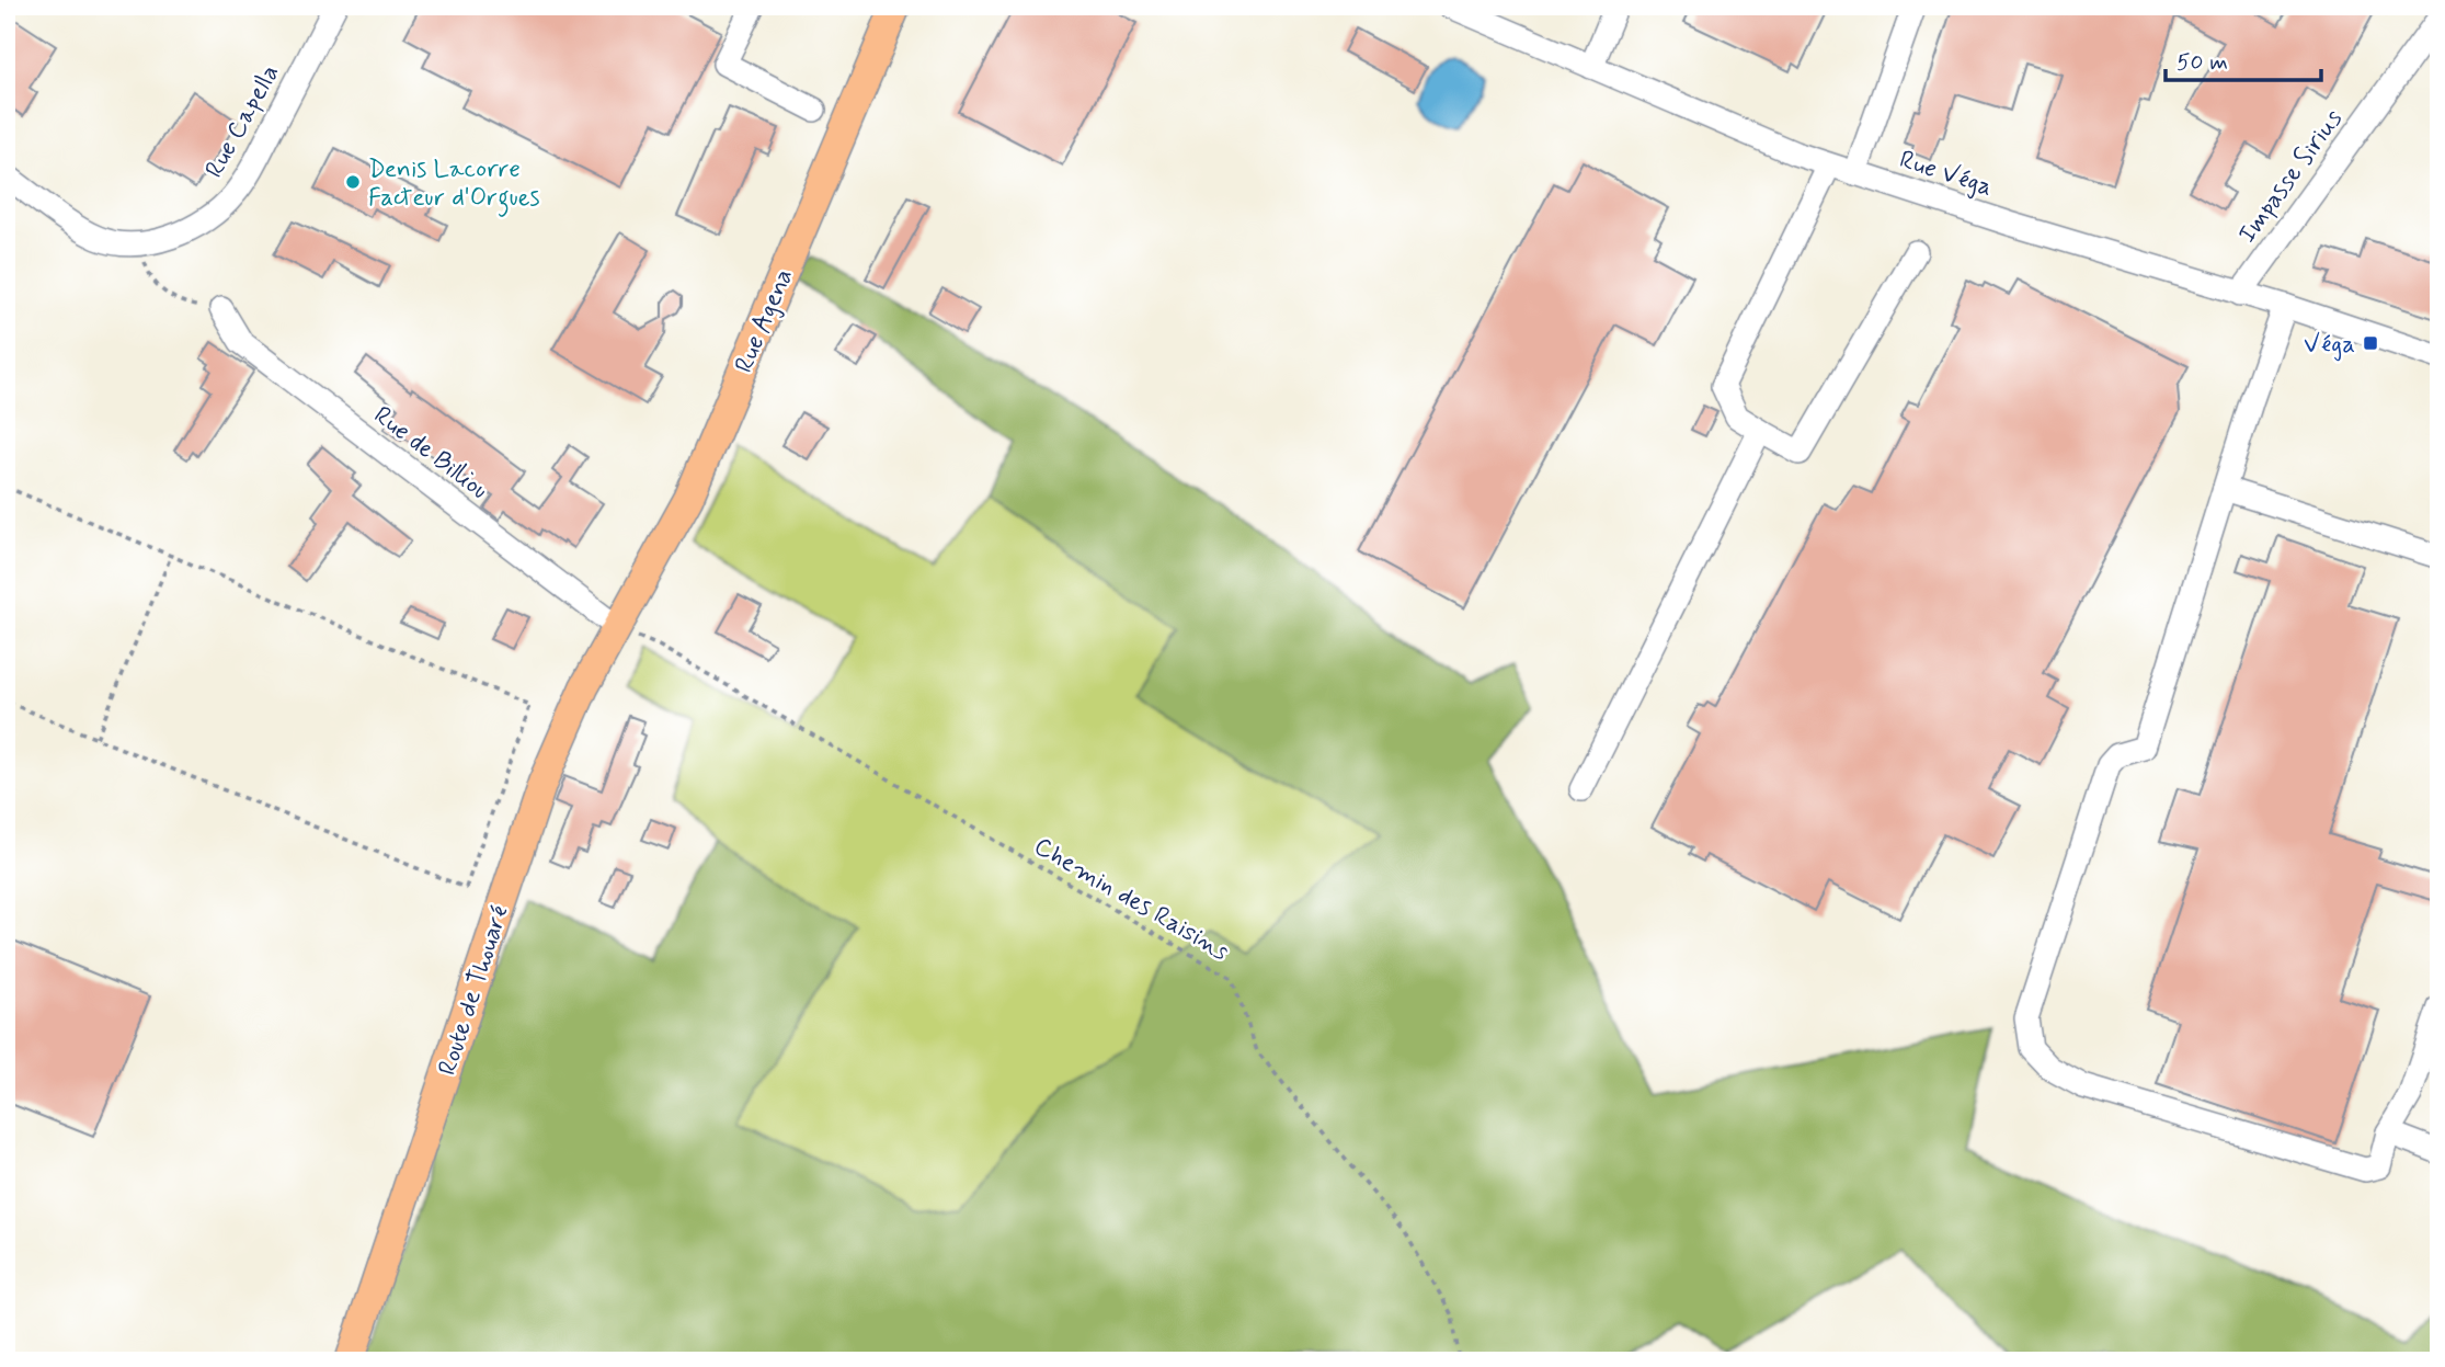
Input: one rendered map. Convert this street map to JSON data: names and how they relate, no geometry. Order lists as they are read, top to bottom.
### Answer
{
  "streets": {
    "main road": ["Rue Agena", "Route de Thouaré"],
    "street": [
      "Rue Capella",
      "Rue Véga",
      "Impasse Sirius",
      "Rue de Billiou"
    ],
    "path": ["Chemin des Raisins"]
  },
  "crossings": [
    ["Rue Véga", "Impasse Sirius"],
    ["Rue Agena", "Rue de Billiou"],
    ["Rue Agena", "Chemin des Raisins"],
    ["Rue Agena", "Route de Thouaré"],
    ["Rue de Billiou", "Chemin des Raisins"],
    ["Rue de Billiou", "Route de Thouaré"],
    ["Chemin des Raisins", "Route de Thouaré"]
  ],
  "places": {
    "other": ["Denis Lacorre Facteur d'Orgues"],
    "transit": ["Véga"]
  },
  "scale_bar": "50 m"
}
